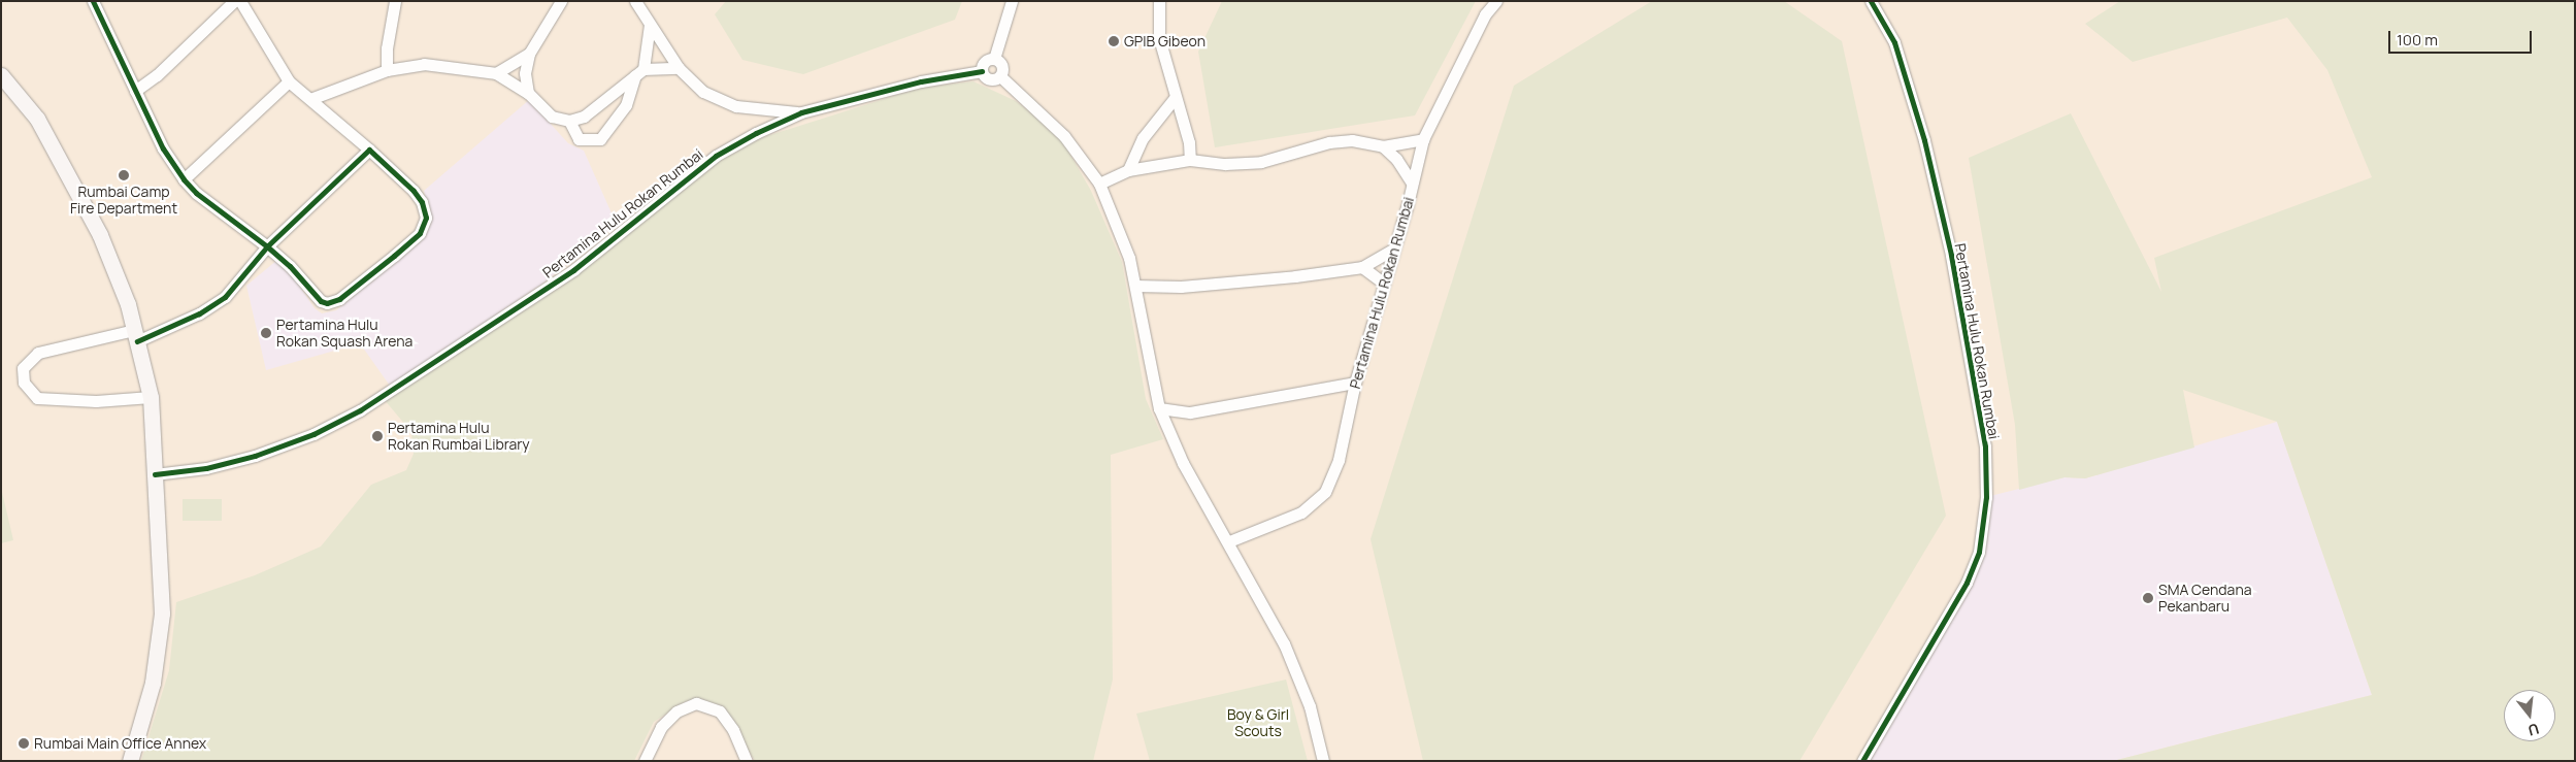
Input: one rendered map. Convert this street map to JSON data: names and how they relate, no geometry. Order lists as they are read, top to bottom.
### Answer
{
  "streets": {
    "street": ["Pertamina Hulu Rokan Rumbai"]
  },
  "parks": ["Boy & Girl Scouts"],
  "places": [
    "GPIB Gibeon",
    "Rumbai Camp Fire Department",
    "Pertamina Hulu Rokan Squash Arena",
    "Pertamina Hulu Rokan Rumbai Library",
    "SMA Cendana Pekanbaru",
    "Rumbai Main Office Annex"
  ],
  "scale_bar": "100 m",
  "north": "bottom"
}
